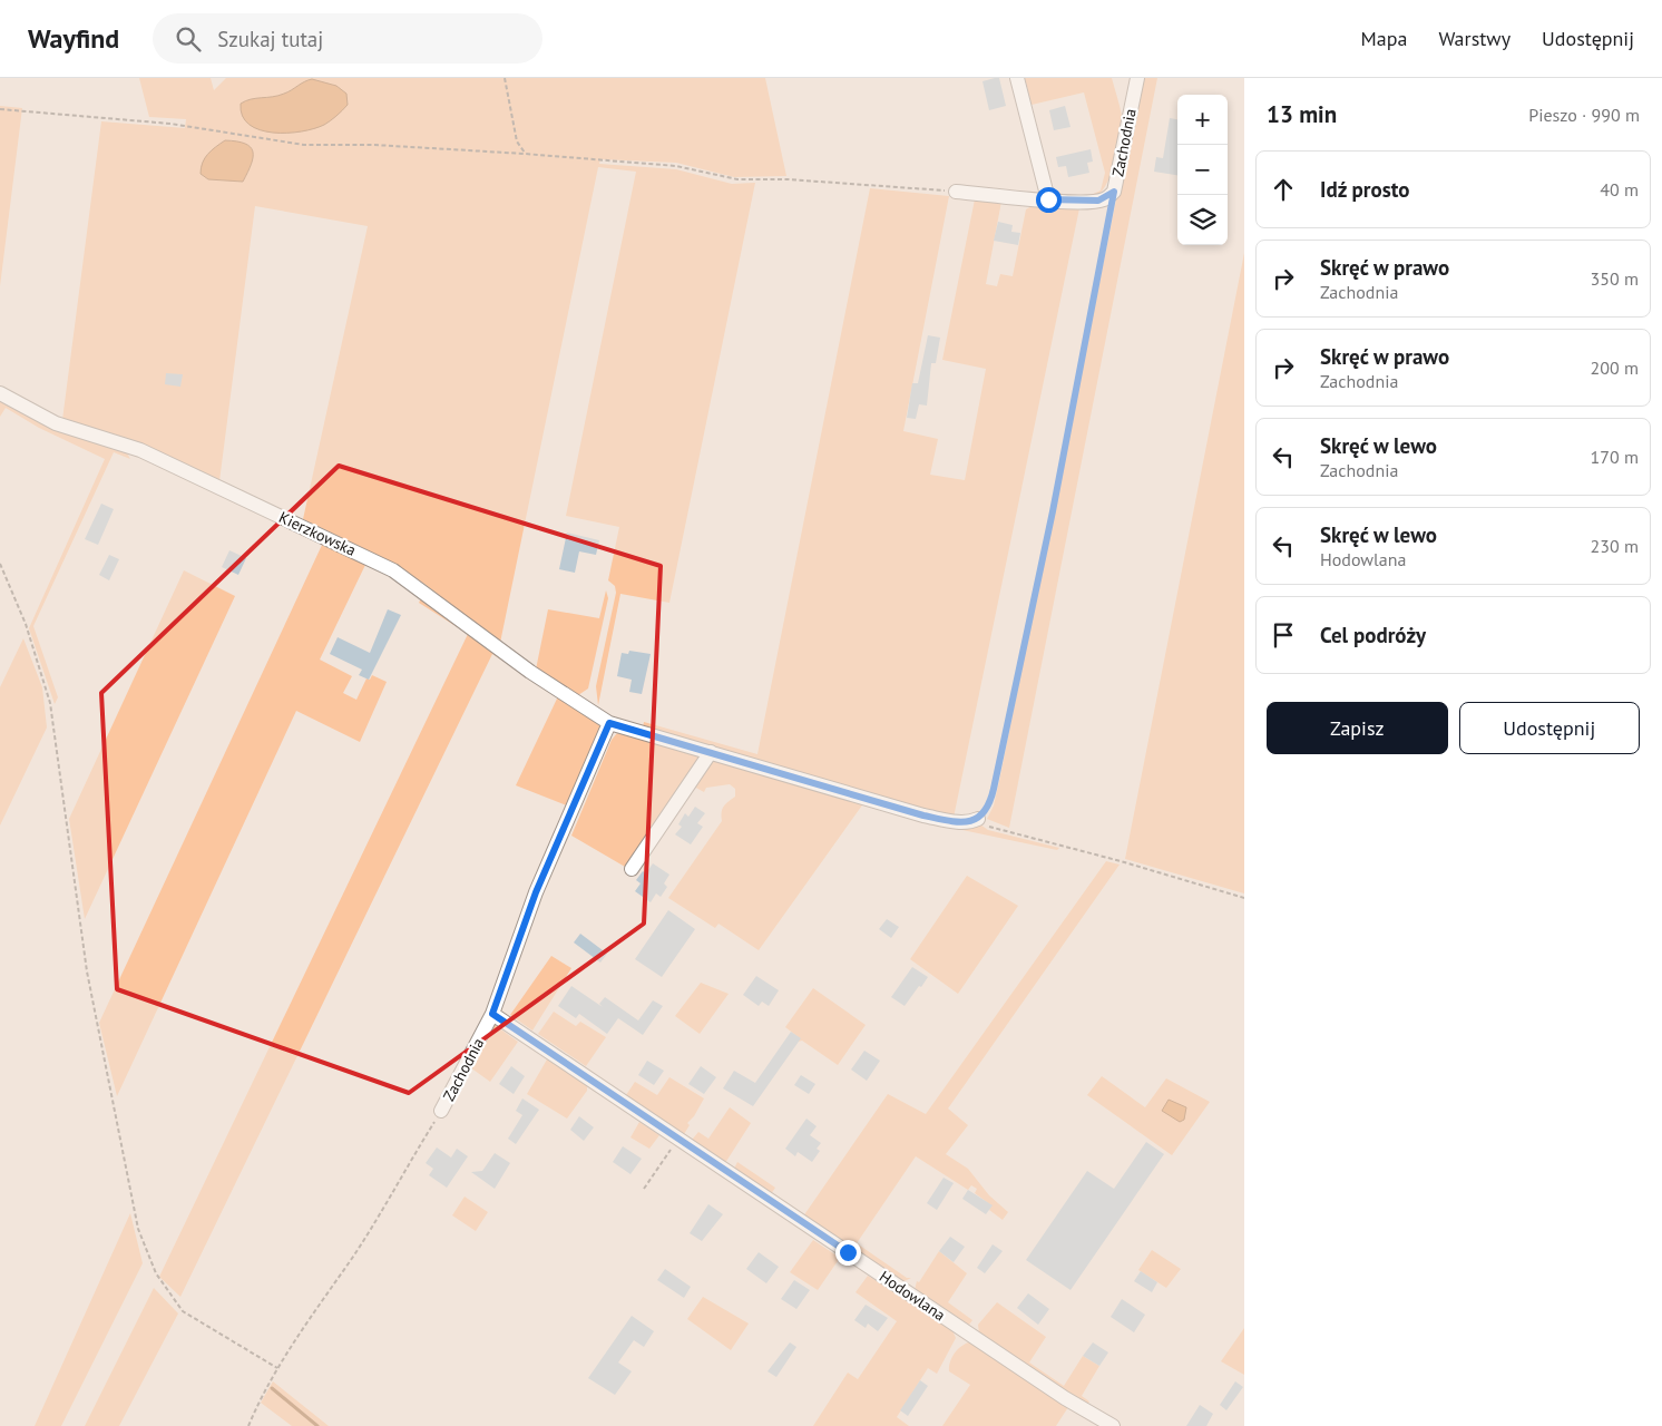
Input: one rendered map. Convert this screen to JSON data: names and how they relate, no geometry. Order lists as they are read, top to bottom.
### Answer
{
  "streets": {
    "street": ["Zachodnia", "Kierzkowska", "Hodowlana"]
  },
  "crossings": [
    ["Zachodnia", "Kierzkowska"],
    ["Zachodnia", "Hodowlana"]
  ],
  "page": {
    "header": "Wayfind",
    "search": "Szukaj tutaj",
    "nav": ["Mapa", "Warstwy", "Udostępnij"],
    "heading": ["13 min", "Pieszo · 990 m"],
    "map_buttons": ["+", "−"],
    "list": [
      ["Idź prosto", "40 m"],
      ["Skręć w prawo", "Zachodnia", "350 m"],
      ["Skręć w prawo", "Zachodnia", "200 m"],
      ["Skręć w lewo", "Zachodnia", "170 m"],
      ["Skręć w lewo", "Hodowlana", "230 m"],
      "Cel podróży"
    ],
    "buttons": ["Zapisz", "Udostępnij"]
  }
}
